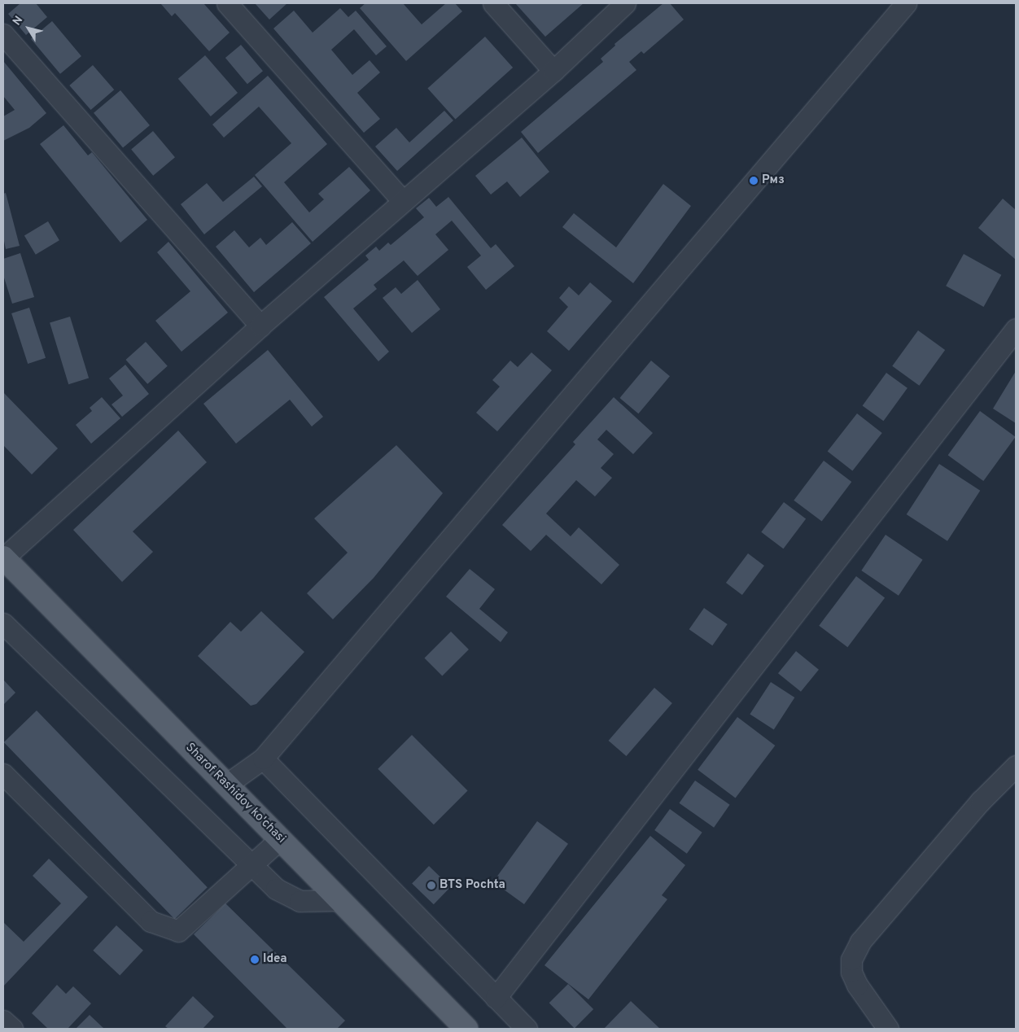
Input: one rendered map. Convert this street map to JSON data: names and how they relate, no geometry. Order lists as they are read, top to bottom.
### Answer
{
  "streets": {
    "main road": ["Sharof Rashidov ko'chasi"]
  },
  "places": ["Рмз", "BTS Pochta", "Idea"],
  "north": "top left"
}
